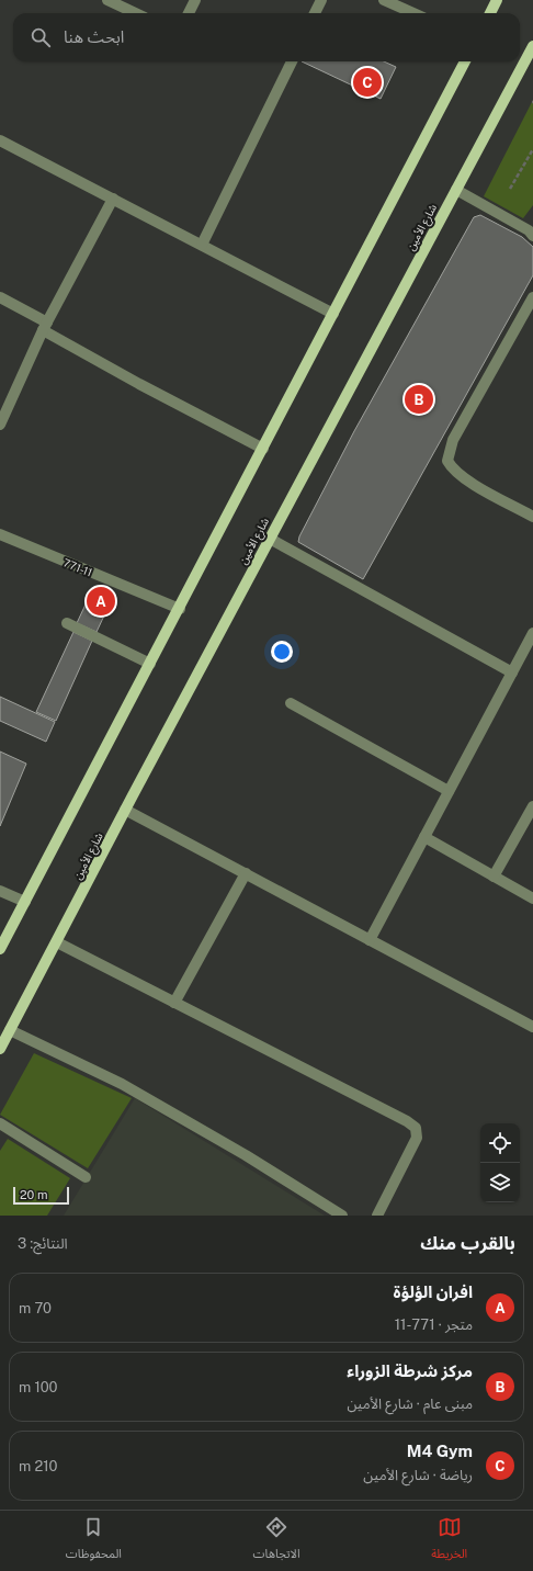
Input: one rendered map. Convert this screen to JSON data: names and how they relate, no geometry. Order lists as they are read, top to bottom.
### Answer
{
  "streets": {
    "main road": ["شارع الأمين"],
    "street": ["771-11"]
  },
  "scale_bar": "20 m",
  "page": {
    "search": "ابحث هنا",
    "pins": ["C", "B", "A"],
    "scale": "20 m",
    "heading": ["بالقرب منك", "النتائج: 3"],
    "list": [
      {
        "mark": "A",
        "name": "افران الؤلؤة",
        "note": "متجر · 771-11",
        "value": "70 m"
      },
      {
        "mark": "B",
        "name": "مركز شرطة الزوراء",
        "note": "مبنى عام · شارع الأمين",
        "value": "100 m"
      },
      {
        "mark": "C",
        "name": "M4 Gym",
        "note": "رياضة · شارع الأمين",
        "value": "210 m"
      }
    ],
    "nav": ["الخريطة", "الاتجاهات", "المحفوظات"]
  }
}
